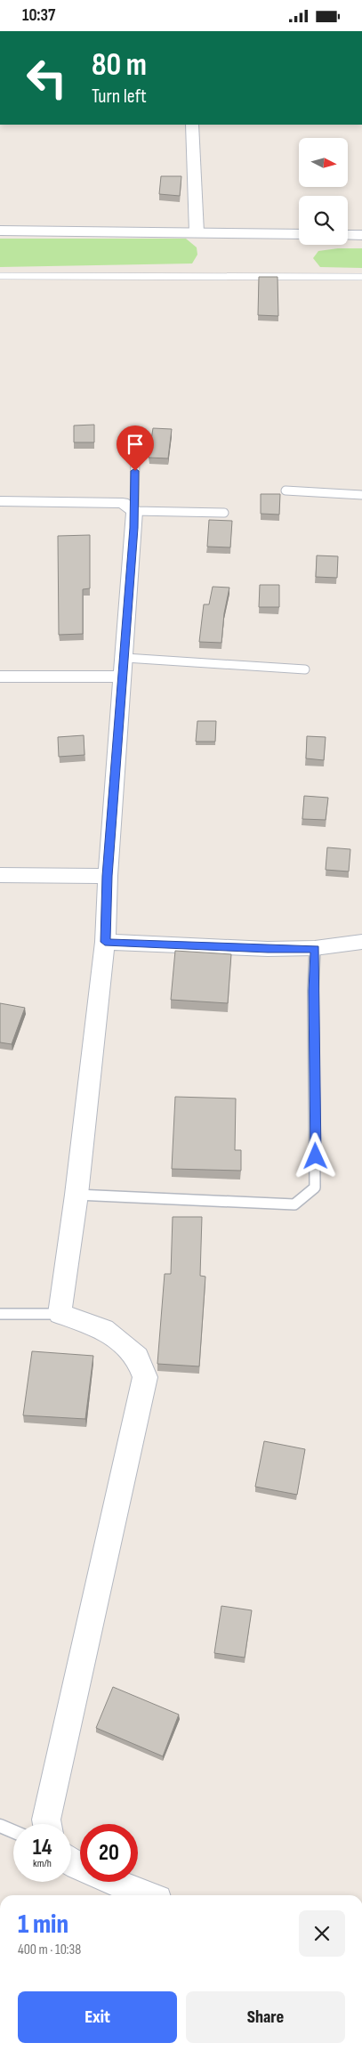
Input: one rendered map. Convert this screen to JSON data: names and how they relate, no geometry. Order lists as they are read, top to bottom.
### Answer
{
  "north": "right",
  "page": {
    "status": "10:37",
    "turn": ["80 m", "Turn left"],
    "speed": "14 km/h",
    "limit": "20",
    "heading": ["1 min", "400 m · 10:38"],
    "buttons": ["Exit", "Share"]
  }
}
